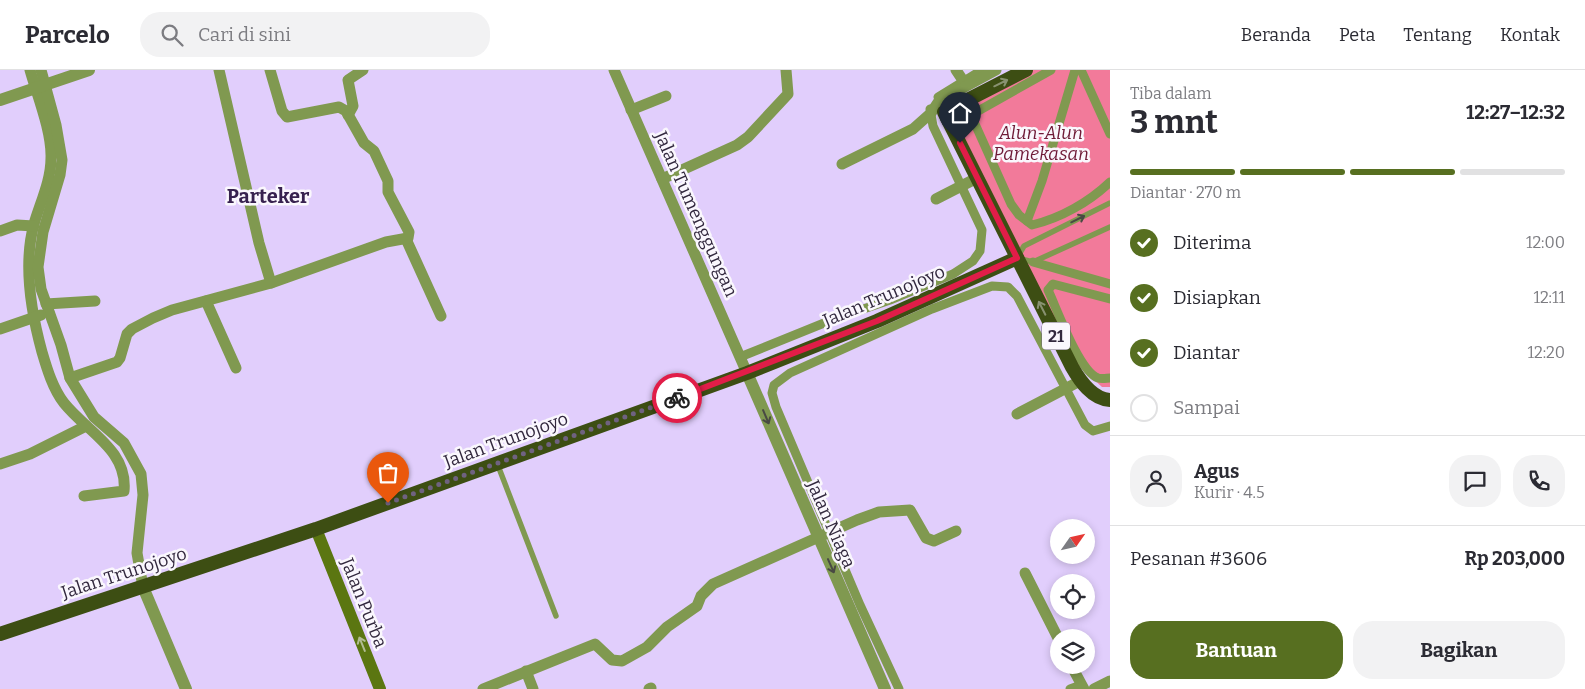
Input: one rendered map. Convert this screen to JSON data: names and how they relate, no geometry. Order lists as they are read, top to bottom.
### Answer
{
  "streets": {
    "highway": ["Jalan Trunojoyo", "21"],
    "main road": ["Jalan Purba"],
    "street": ["Jalan Tumenggungan", "Jalan Niaga"]
  },
  "crossings": [
    ["Jalan Tumenggungan", "Jalan Trunojoyo"],
    ["Jalan Tumenggungan", "Jalan Niaga"],
    ["Jalan Trunojoyo", "21"],
    ["Jalan Trunojoyo", "Jalan Niaga"],
    ["Jalan Trunojoyo", "Jalan Purba"]
  ],
  "one_way": ["Jalan Purba"],
  "districts": ["Parteker"],
  "parks": ["Alun-Alun Pamekasan"],
  "north": "top right",
  "page": {
    "header": "Parcelo",
    "search": "Cari di sini",
    "nav": [
      "Beranda",
      "Peta",
      "Tentang",
      "Kontak"
    ],
    "heading": ["3 mnt", "Tiba dalam", "12:27–12:32"],
    "panel": [
      "Agus",
      "Kurir · 4.5",
      "Pesanan #3606",
      "Rp 203,000"
    ],
    "bar": "Diantar · 270 m",
    "list": [
      ["Diterima", "12:00"],
      ["Disiapkan", "12:11"],
      ["Diantar", "12:20"],
      "Sampai"
    ],
    "buttons": ["Bantuan", "Bagikan"]
  }
}
